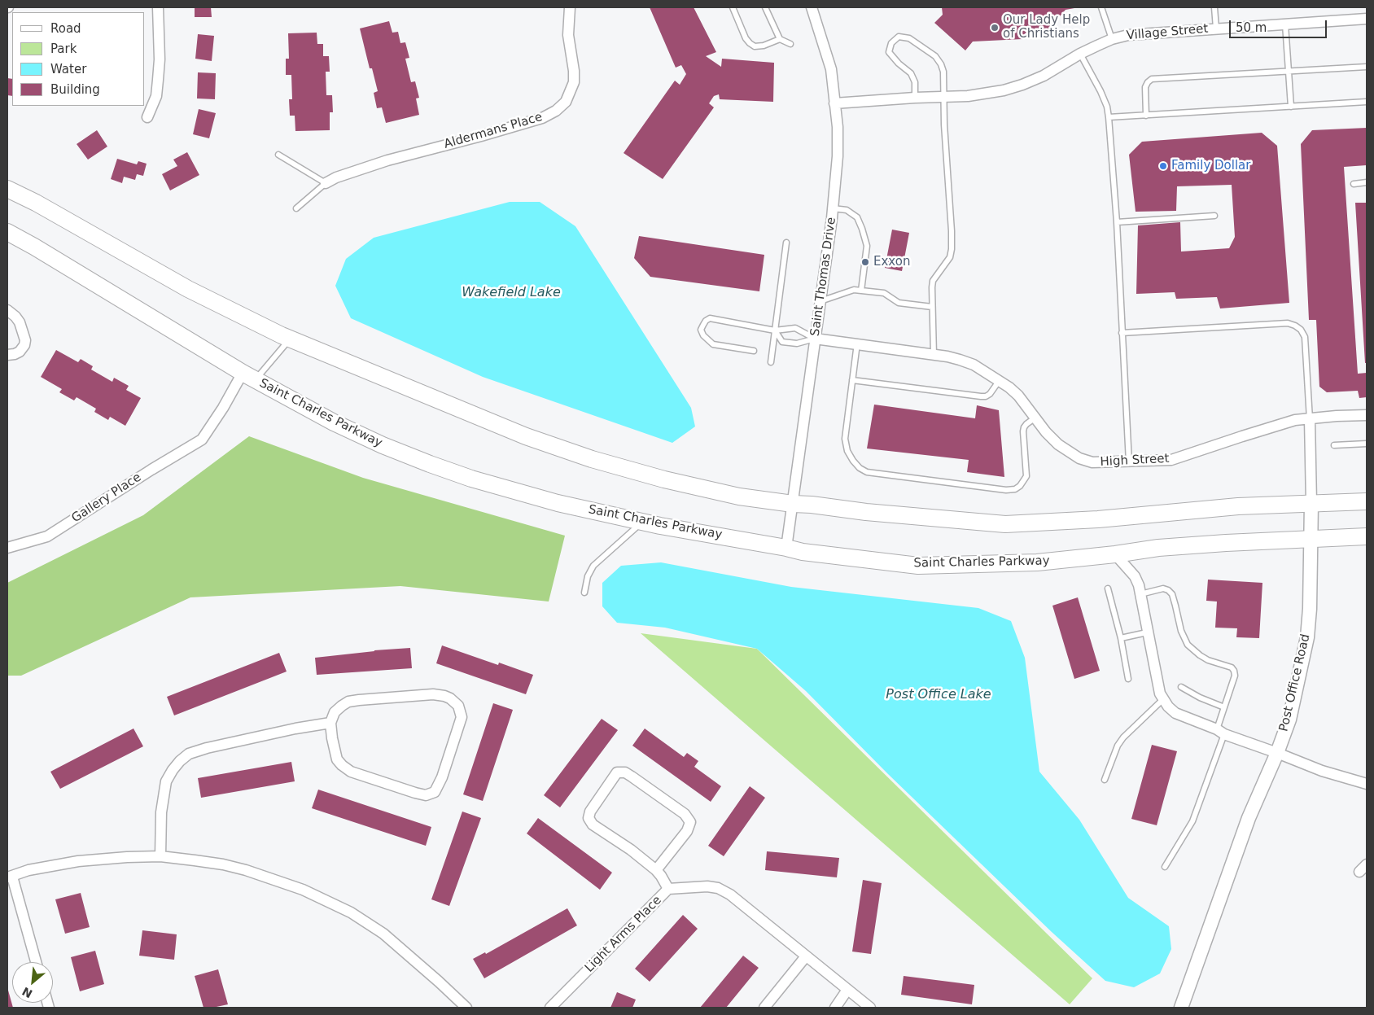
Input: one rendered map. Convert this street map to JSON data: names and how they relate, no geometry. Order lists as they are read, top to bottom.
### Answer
{
  "streets": {
    "main road": ["Saint Charles Parkway"],
    "street": [
      "Village Street",
      "Aldermans Place",
      "Saint Thomas Drive",
      "High Street",
      "Gallery Place",
      "Post Office Road",
      "Light Arms Place"
    ]
  },
  "crossings": [
    ["Village Street", "Saint Thomas Drive"],
    ["Saint Thomas Drive", "Saint Charles Parkway"],
    ["Saint Thomas Drive", "High Street"],
    ["Saint Charles Parkway", "Gallery Place"],
    ["Saint Charles Parkway", "Post Office Road"],
    ["High Street", "Post Office Road"]
  ],
  "water": ["Wakefield Lake", "Post Office Lake"],
  "places": ["Our Lady Help of Christians", "Family Dollar", "Exxon"],
  "legend": [
    "Road",
    "Park",
    "Water",
    "Building"
  ],
  "scale_bar": "50 m",
  "north": "bottom left"
}
